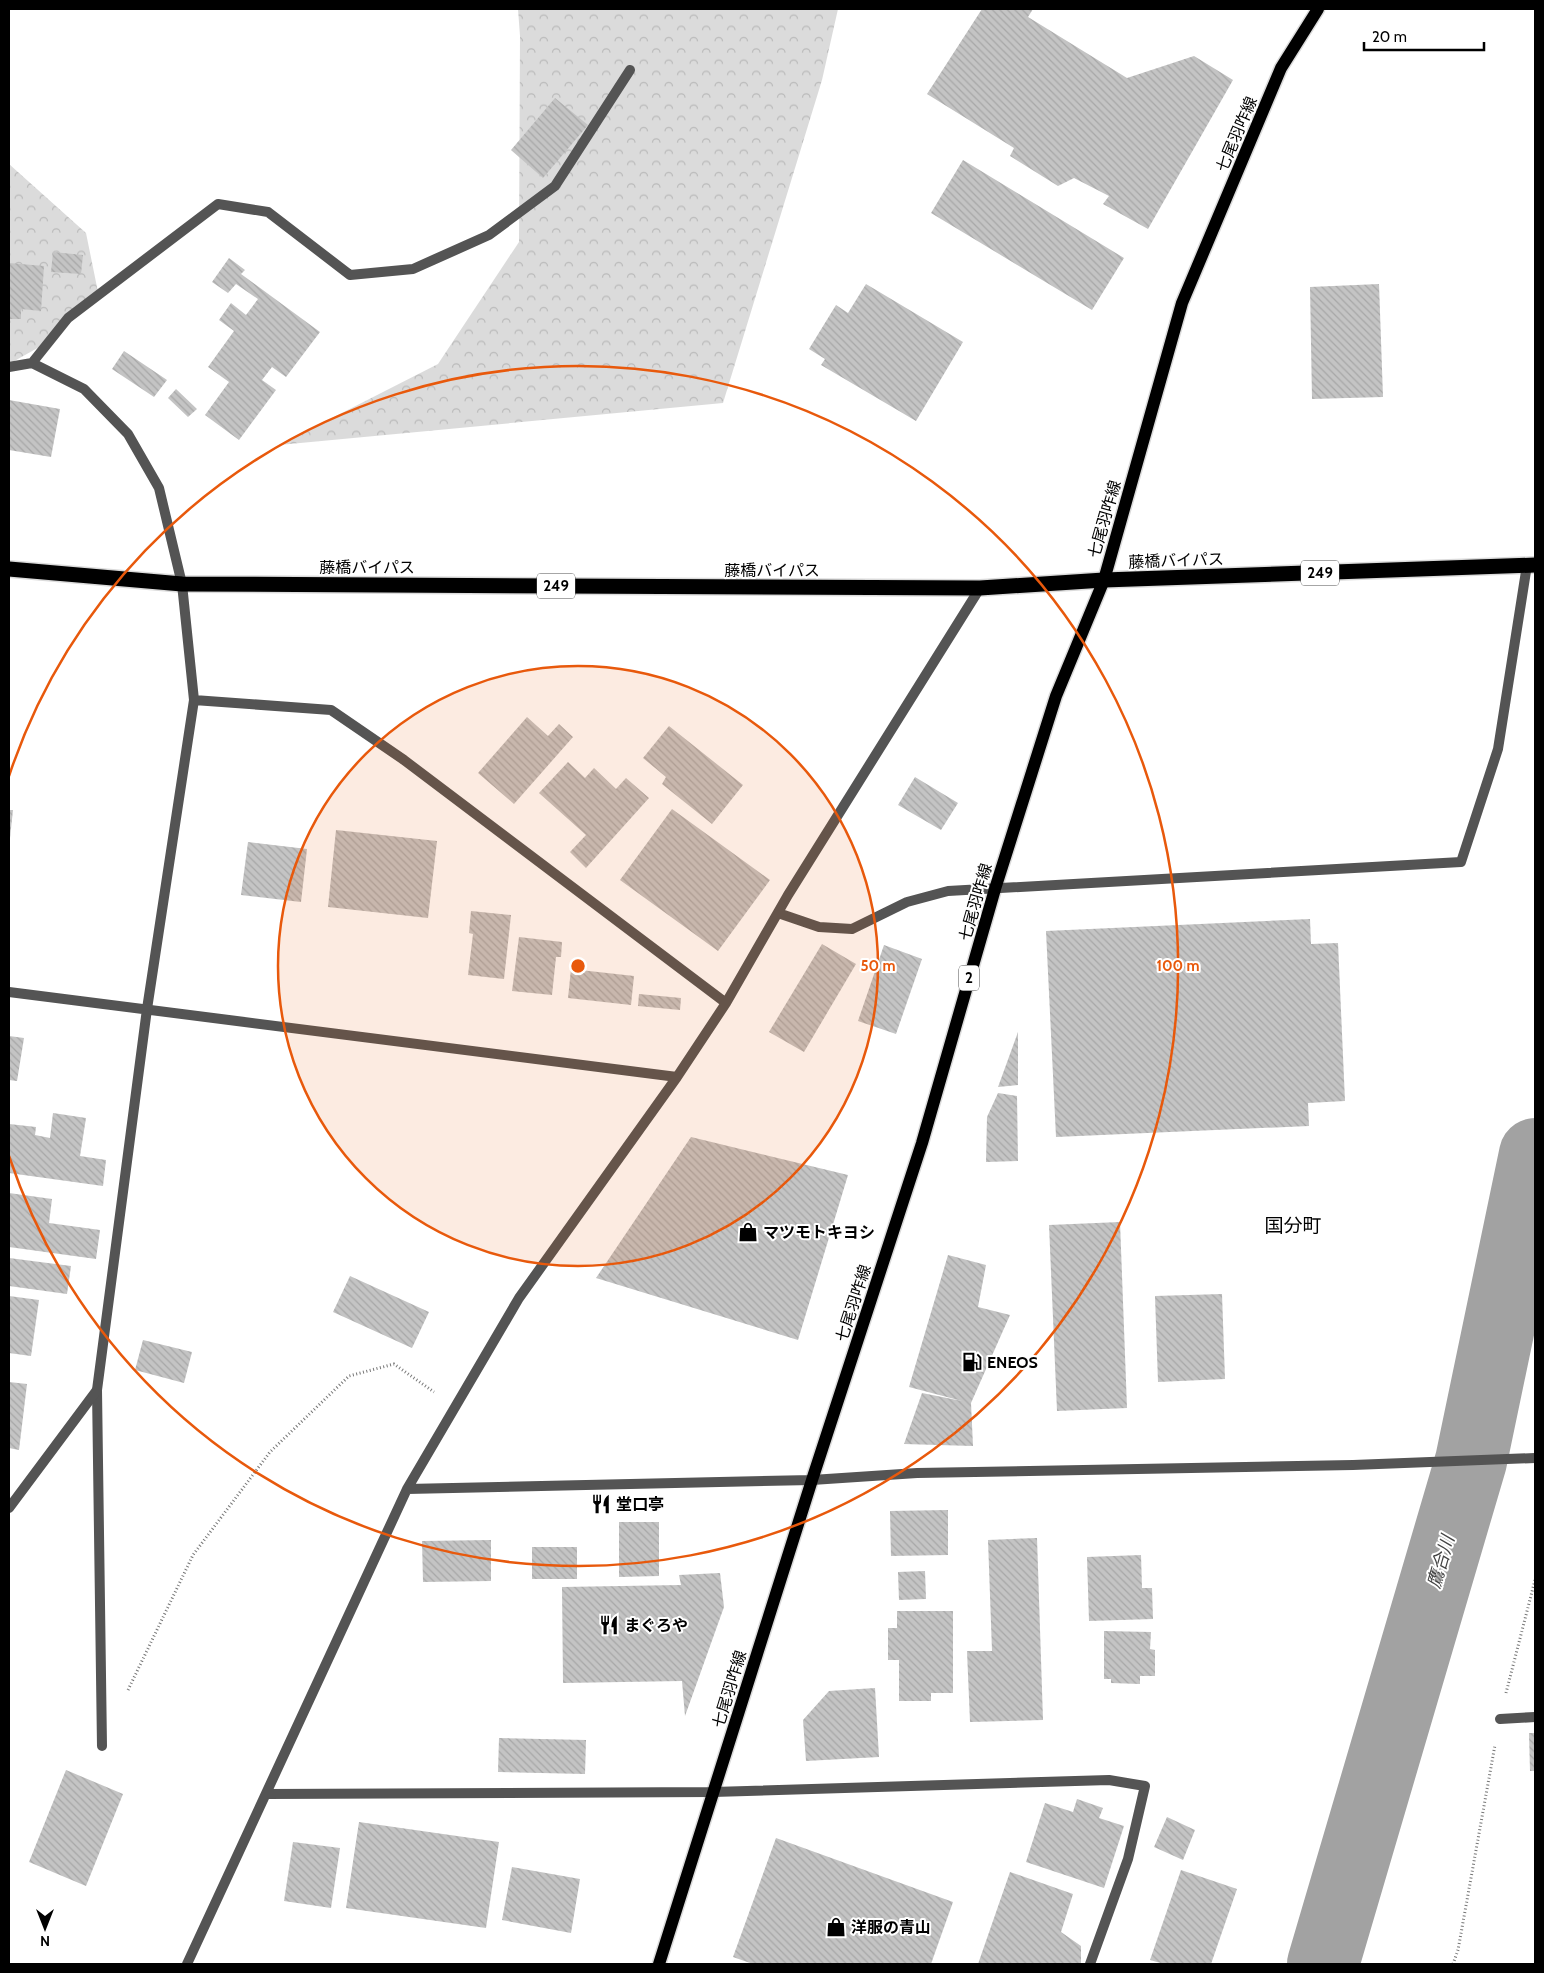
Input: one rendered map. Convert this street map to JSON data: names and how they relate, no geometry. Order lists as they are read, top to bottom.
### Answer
{
  "streets": {
    "highway": ["藤橋バイパス", "249"],
    "main road": ["七尾羽咋線", "2"]
  },
  "crossings": [
    ["七尾羽咋線", "藤橋バイパス"]
  ],
  "districts": ["国分町"],
  "water": ["鷹合川"],
  "places": {
    "shop": ["マツモトキヨシ", "洋服の青山"],
    "fuel station": ["ENEOS"],
    "restaurant": ["堂口亭", "まぐろや"]
  },
  "scale_bar": "20 m",
  "north": "bottom",
  "rings": ["50 m", "100 m"]
}
